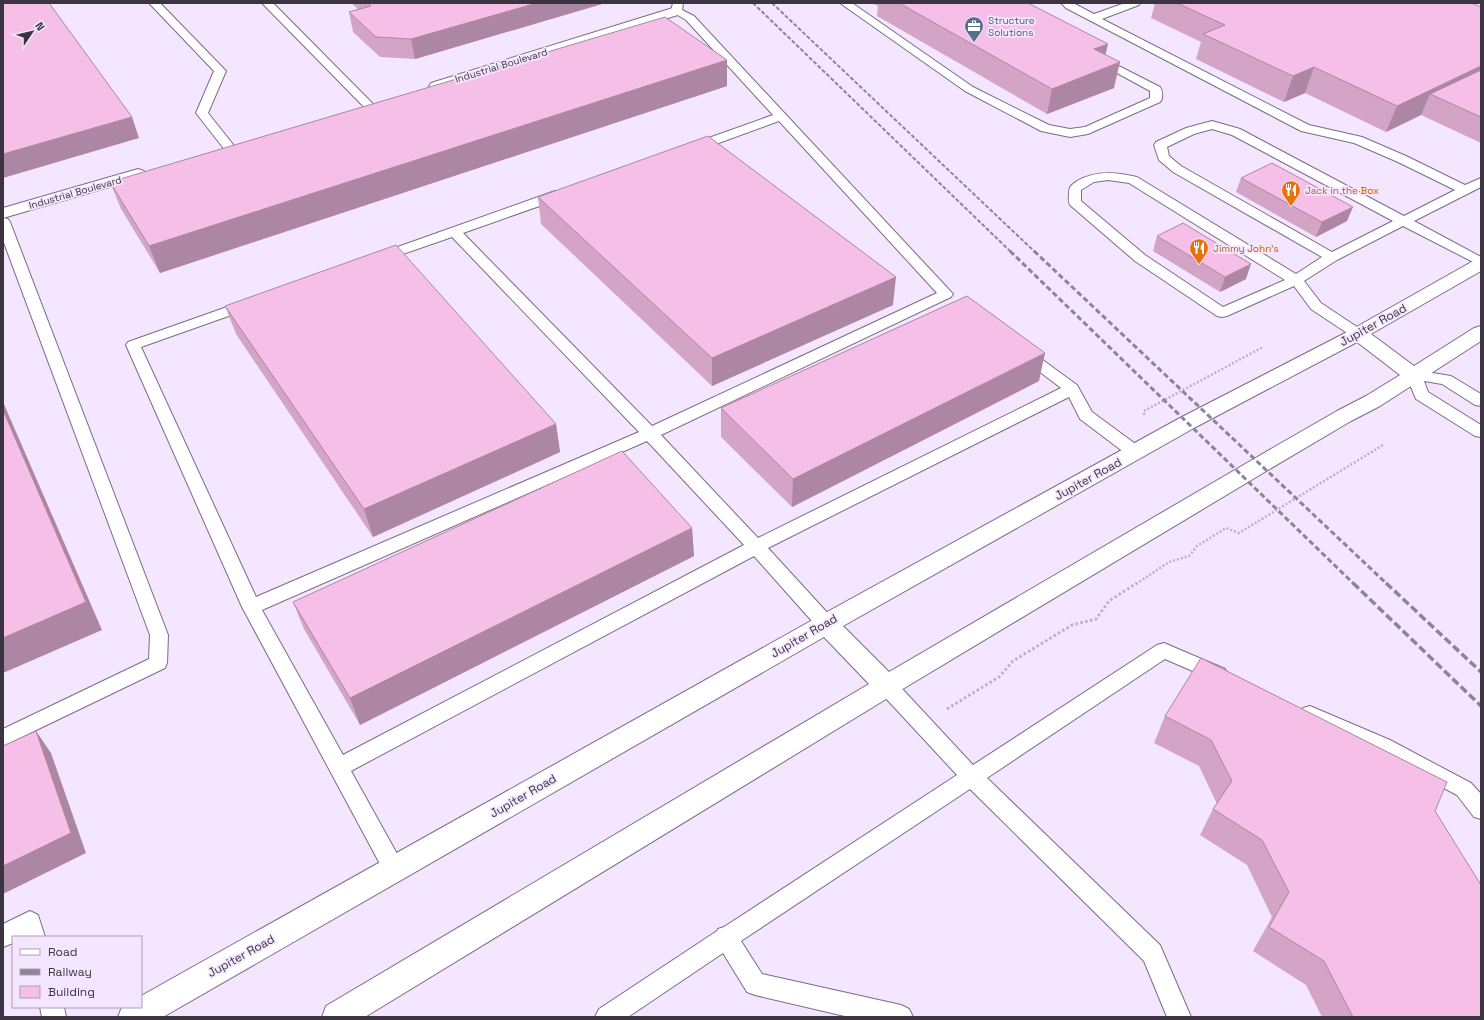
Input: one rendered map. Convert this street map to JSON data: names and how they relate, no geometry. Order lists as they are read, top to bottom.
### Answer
{
  "streets": {
    "main road": ["Industrial Boulevard", "Jupiter Road"]
  },
  "places": {
    "office": ["Structure Solutions"],
    "restaurant": ["Jack in the Box", "Jimmy John's"]
  },
  "legend": ["Road", "Railway", "Building"],
  "north": "top right"
}
